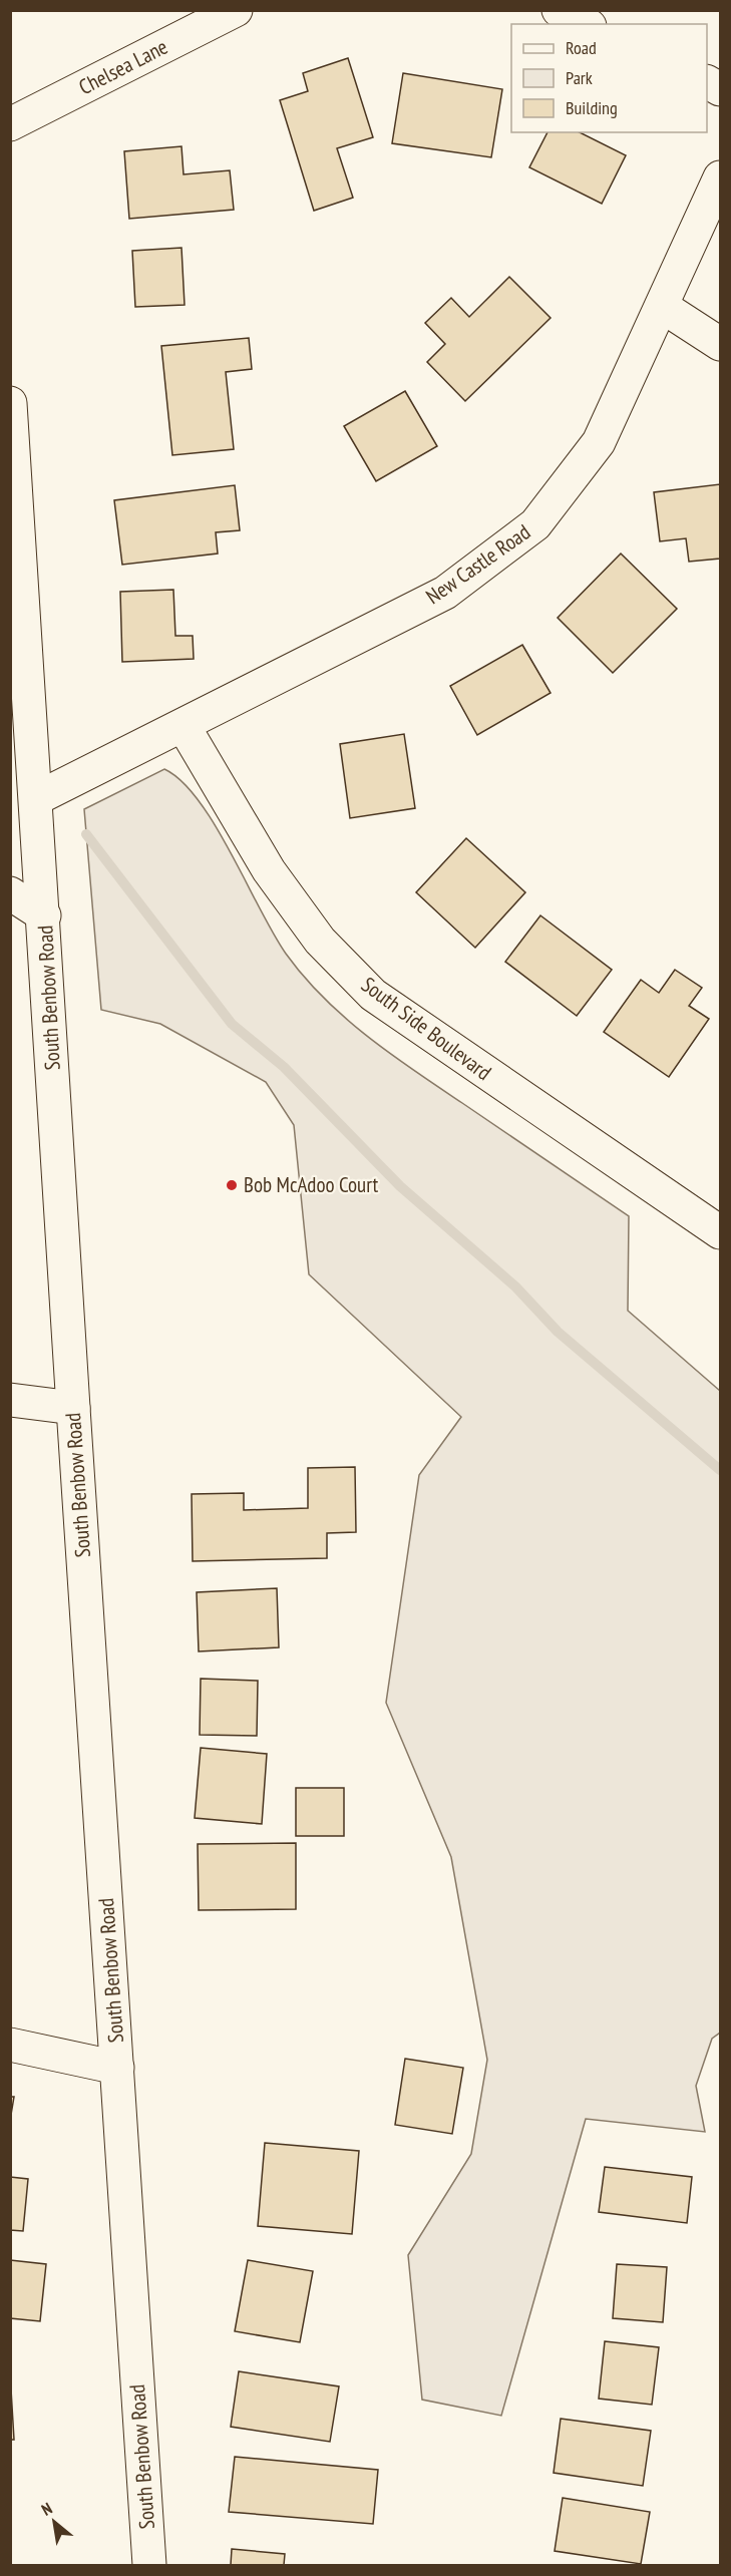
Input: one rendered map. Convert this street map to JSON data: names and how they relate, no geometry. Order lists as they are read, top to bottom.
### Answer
{
  "streets": {
    "street": [
      "Chelsea Lane",
      "New Castle Road",
      "South Benbow Road",
      "South Side Boulevard"
    ]
  },
  "crossings": [
    ["New Castle Road", "South Benbow Road"],
    ["New Castle Road", "South Side Boulevard"]
  ],
  "places": ["Bob McAdoo Court"],
  "legend": ["Road", "Park", "Building"],
  "north": "top left"
}
